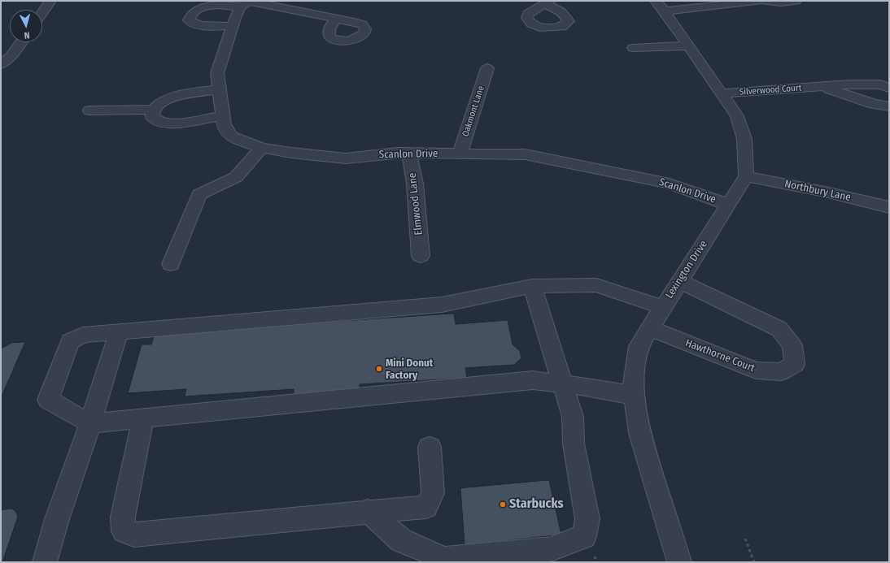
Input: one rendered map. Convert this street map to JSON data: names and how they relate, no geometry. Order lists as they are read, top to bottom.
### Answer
{
  "streets": {
    "street": [
      "Silverwood Court",
      "Oakmont Lane",
      "Scanlon Drive",
      "Northbury Lane",
      "Elmwood Lane",
      "Lexington Drive",
      "Hawthorne Court"
    ]
  },
  "crossings": [
    ["Oakmont Lane", "Scanlon Drive"],
    ["Scanlon Drive", "Elmwood Lane"],
    ["Scanlon Drive", "Lexington Drive"],
    ["Northbury Lane", "Lexington Drive"],
    ["Lexington Drive", "Hawthorne Court"]
  ],
  "places": ["Mini Donut Factory", "Starbucks"],
  "north": "bottom"
}
